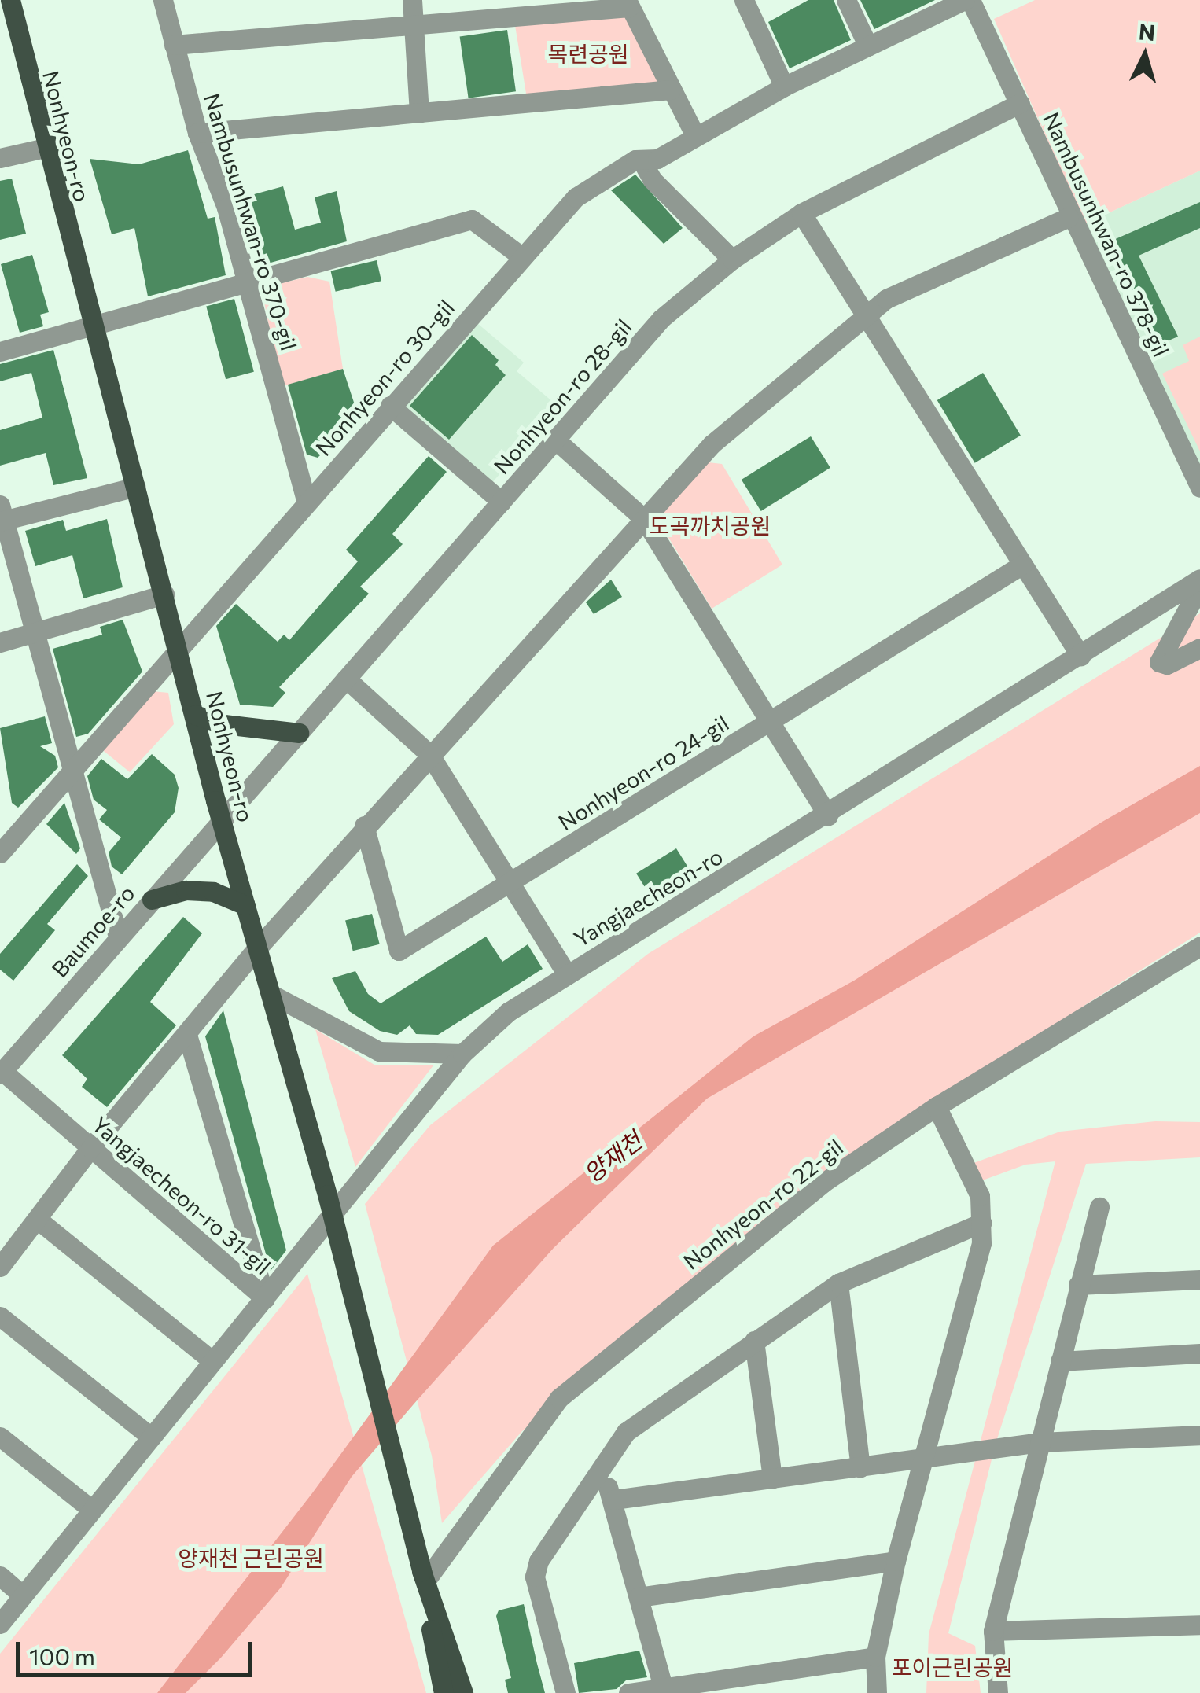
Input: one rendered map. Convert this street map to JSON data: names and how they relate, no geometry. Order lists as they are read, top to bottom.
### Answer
{
  "streets": {
    "main road": ["Nonhyeon-ro"],
    "street": [
      "Nambusunhwan-ro 370-gil",
      "Nambusunhwan-ro 378-gil",
      "Nonhyeon-ro 30-gil",
      "Nonhyeon-ro 28-gil",
      "Nonhyeon-ro 24-gil",
      "Yangjaecheon-ro",
      "Baumoe-ro",
      "Yangjaecheon-ro 31-gil",
      "Nonhyeon-ro 22-gil"
    ]
  },
  "crossings": [
    ["Nonhyeon-ro", "Nonhyeon-ro 30-gil"],
    ["Nonhyeon-ro", "Nonhyeon-ro 28-gil"],
    ["Nonhyeon-ro", "Baumoe-ro"],
    ["Nonhyeon-ro", "Nonhyeon-ro 22-gil"],
    ["Nambusunhwan-ro 370-gil", "Nonhyeon-ro 30-gil"],
    ["Nambusunhwan-ro 378-gil", "Nonhyeon-ro 30-gil"],
    ["Nambusunhwan-ro 378-gil", "Nonhyeon-ro 28-gil"],
    ["Nonhyeon-ro 28-gil", "Baumoe-ro"],
    ["Yangjaecheon-ro", "Yangjaecheon-ro 31-gil"],
    ["Baumoe-ro", "Yangjaecheon-ro 31-gil"]
  ],
  "water": ["양재천"],
  "parks": [
    "목련공원",
    "도곡까치공원",
    "양재천 근린공원",
    "포이근린공원"
  ],
  "scale_bar": "100 m",
  "north": "top"
}
